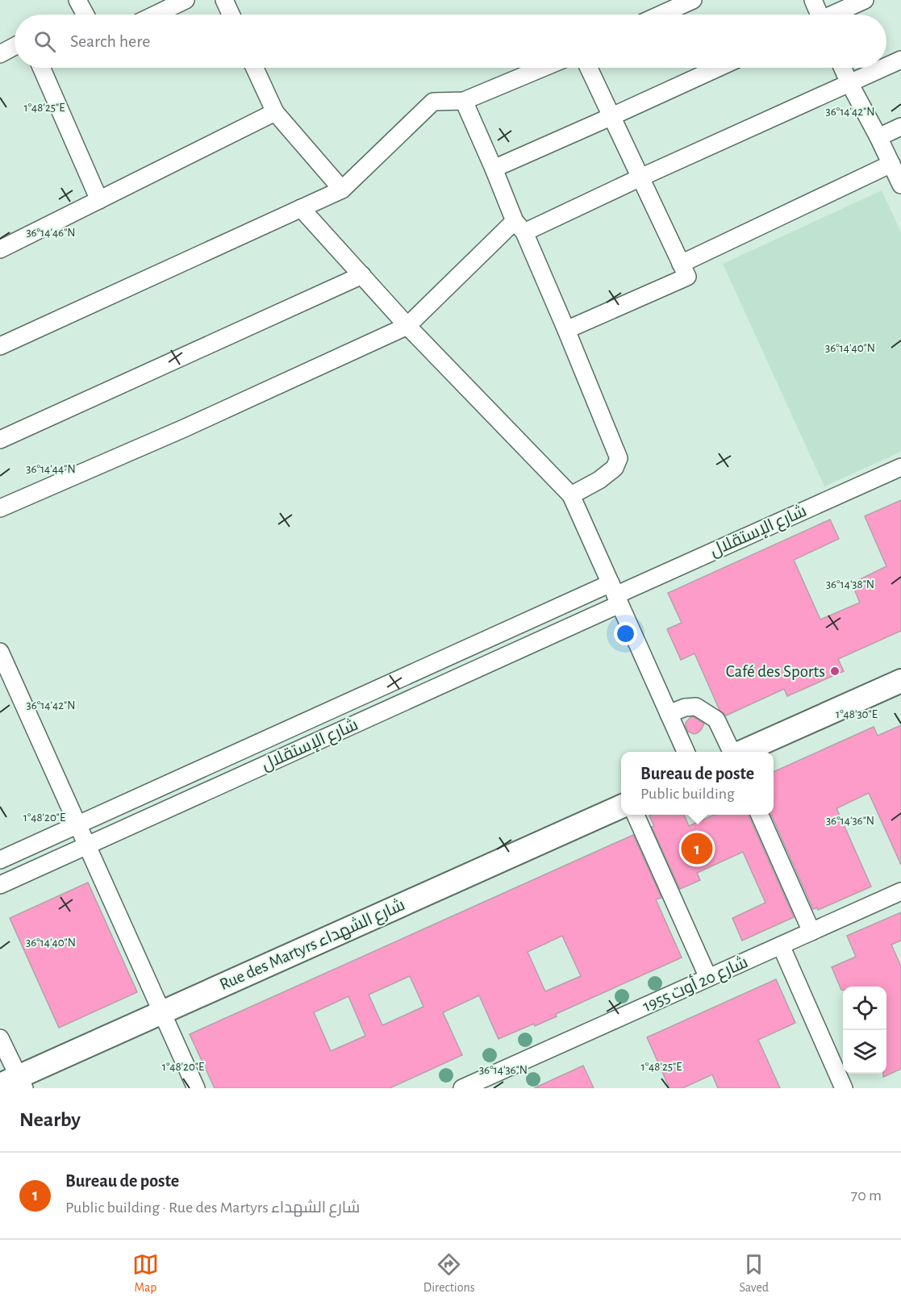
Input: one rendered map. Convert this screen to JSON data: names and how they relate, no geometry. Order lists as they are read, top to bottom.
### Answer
{
  "streets": {
    "main road": ["Rue des Martyrs شارع الشهداء"],
    "street": ["شارع الإستقلال", "شارع 20 أوت 1955"]
  },
  "places": ["Café des Sports"],
  "page": {
    "search": "Search here",
    "popup": ["Bureau de poste", "Public building"],
    "pins": "1",
    "heading": "Nearby",
    "list": [
      {
        "mark": "1",
        "name": "Bureau de poste",
        "note": "Public building · Rue des Martyrs شارع الشهداء",
        "value": "70 m"
      }
    ],
    "nav": ["Map", "Directions", "Saved"]
  },
  "coordinates": [
    "1°48'25\"E",
    "36°14'42\"N",
    "36°14'46\"N",
    "36°14'40\"N",
    "36°14'44\"N",
    "36°14'38\"N",
    "1°48'30\"E",
    "1°48'20\"E",
    "36°14'36\"N"
  ]
}
